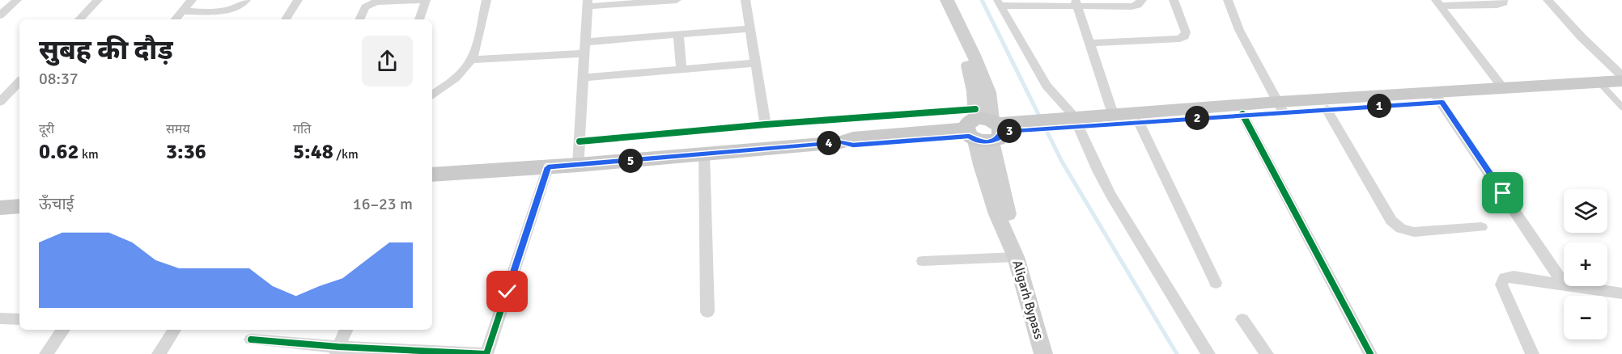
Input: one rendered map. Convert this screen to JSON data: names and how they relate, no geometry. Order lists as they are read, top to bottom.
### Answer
{
  "streets": {
    "main road": ["Aligarh Bypass"]
  },
  "page": {
    "heading": ["सुबह की दौड़", "08:37"],
    "pins": [
      "1",
      "2",
      "3",
      "4",
      "5"
    ],
    "stats": [
      ["दूरी", "0.62 km"],
      ["समय", "3:36"],
      ["गति", "5:48 /km"]
    ],
    "chart": ["ऊँचाई", "16–23 m"],
    "map_buttons": ["+", "−"]
  }
}
